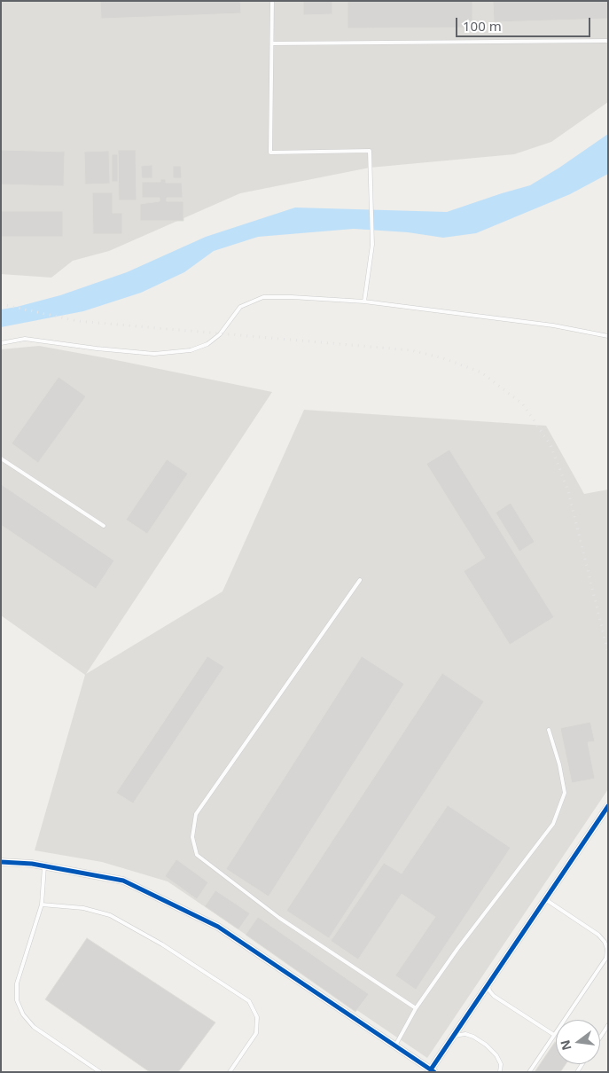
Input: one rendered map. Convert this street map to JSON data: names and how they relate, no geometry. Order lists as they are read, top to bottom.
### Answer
{
  "scale_bar": "100 m",
  "north": "left"
}
